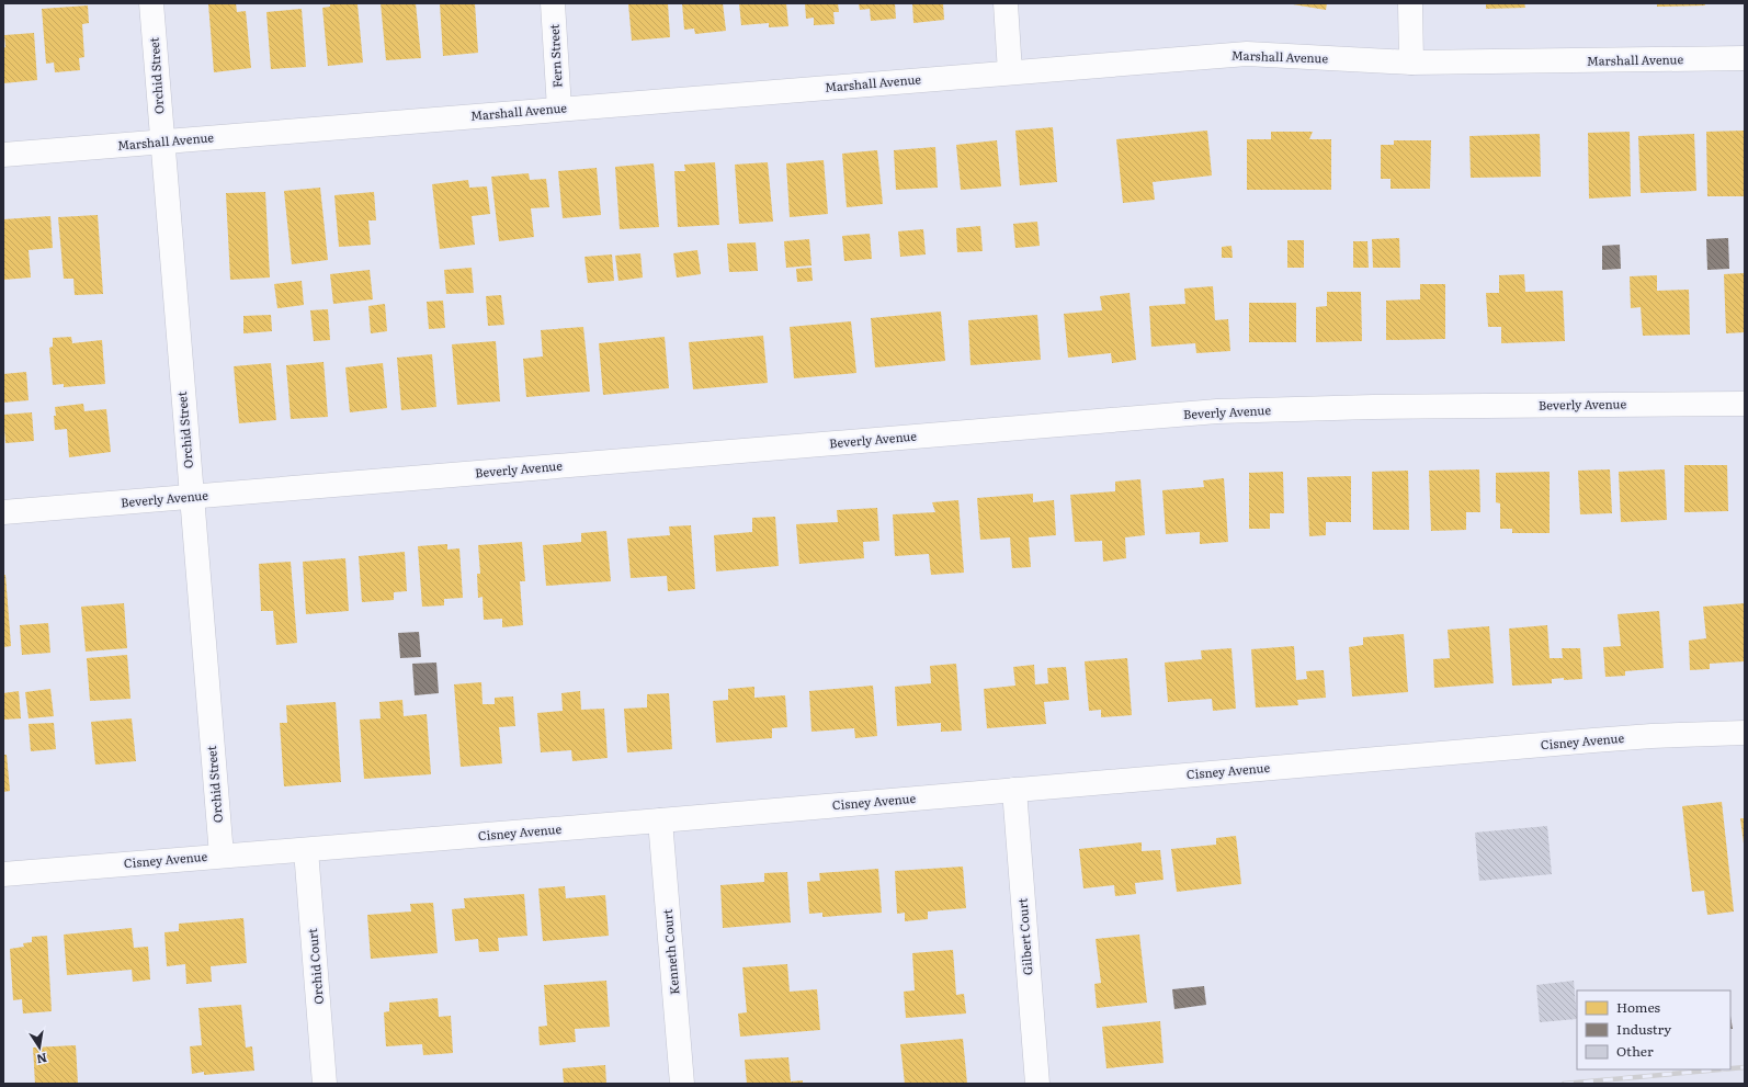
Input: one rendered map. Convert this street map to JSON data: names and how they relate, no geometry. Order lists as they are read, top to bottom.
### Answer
{
  "streets": {
    "street": [
      "Fern Street",
      "Marshall Avenue",
      "Orchid Street",
      "Beverly Avenue",
      "Cisney Avenue",
      "Gilbert Court",
      "Kenneth Court",
      "Orchid Court"
    ]
  },
  "crossings": [
    ["Fern Street", "Marshall Avenue"],
    ["Marshall Avenue", "Orchid Street"],
    ["Orchid Street", "Beverly Avenue"],
    ["Orchid Street", "Cisney Avenue"],
    ["Cisney Avenue", "Gilbert Court"],
    ["Cisney Avenue", "Kenneth Court"],
    ["Cisney Avenue", "Orchid Court"]
  ],
  "legend": ["Homes", "Industry", "Other"],
  "north": "bottom"
}
